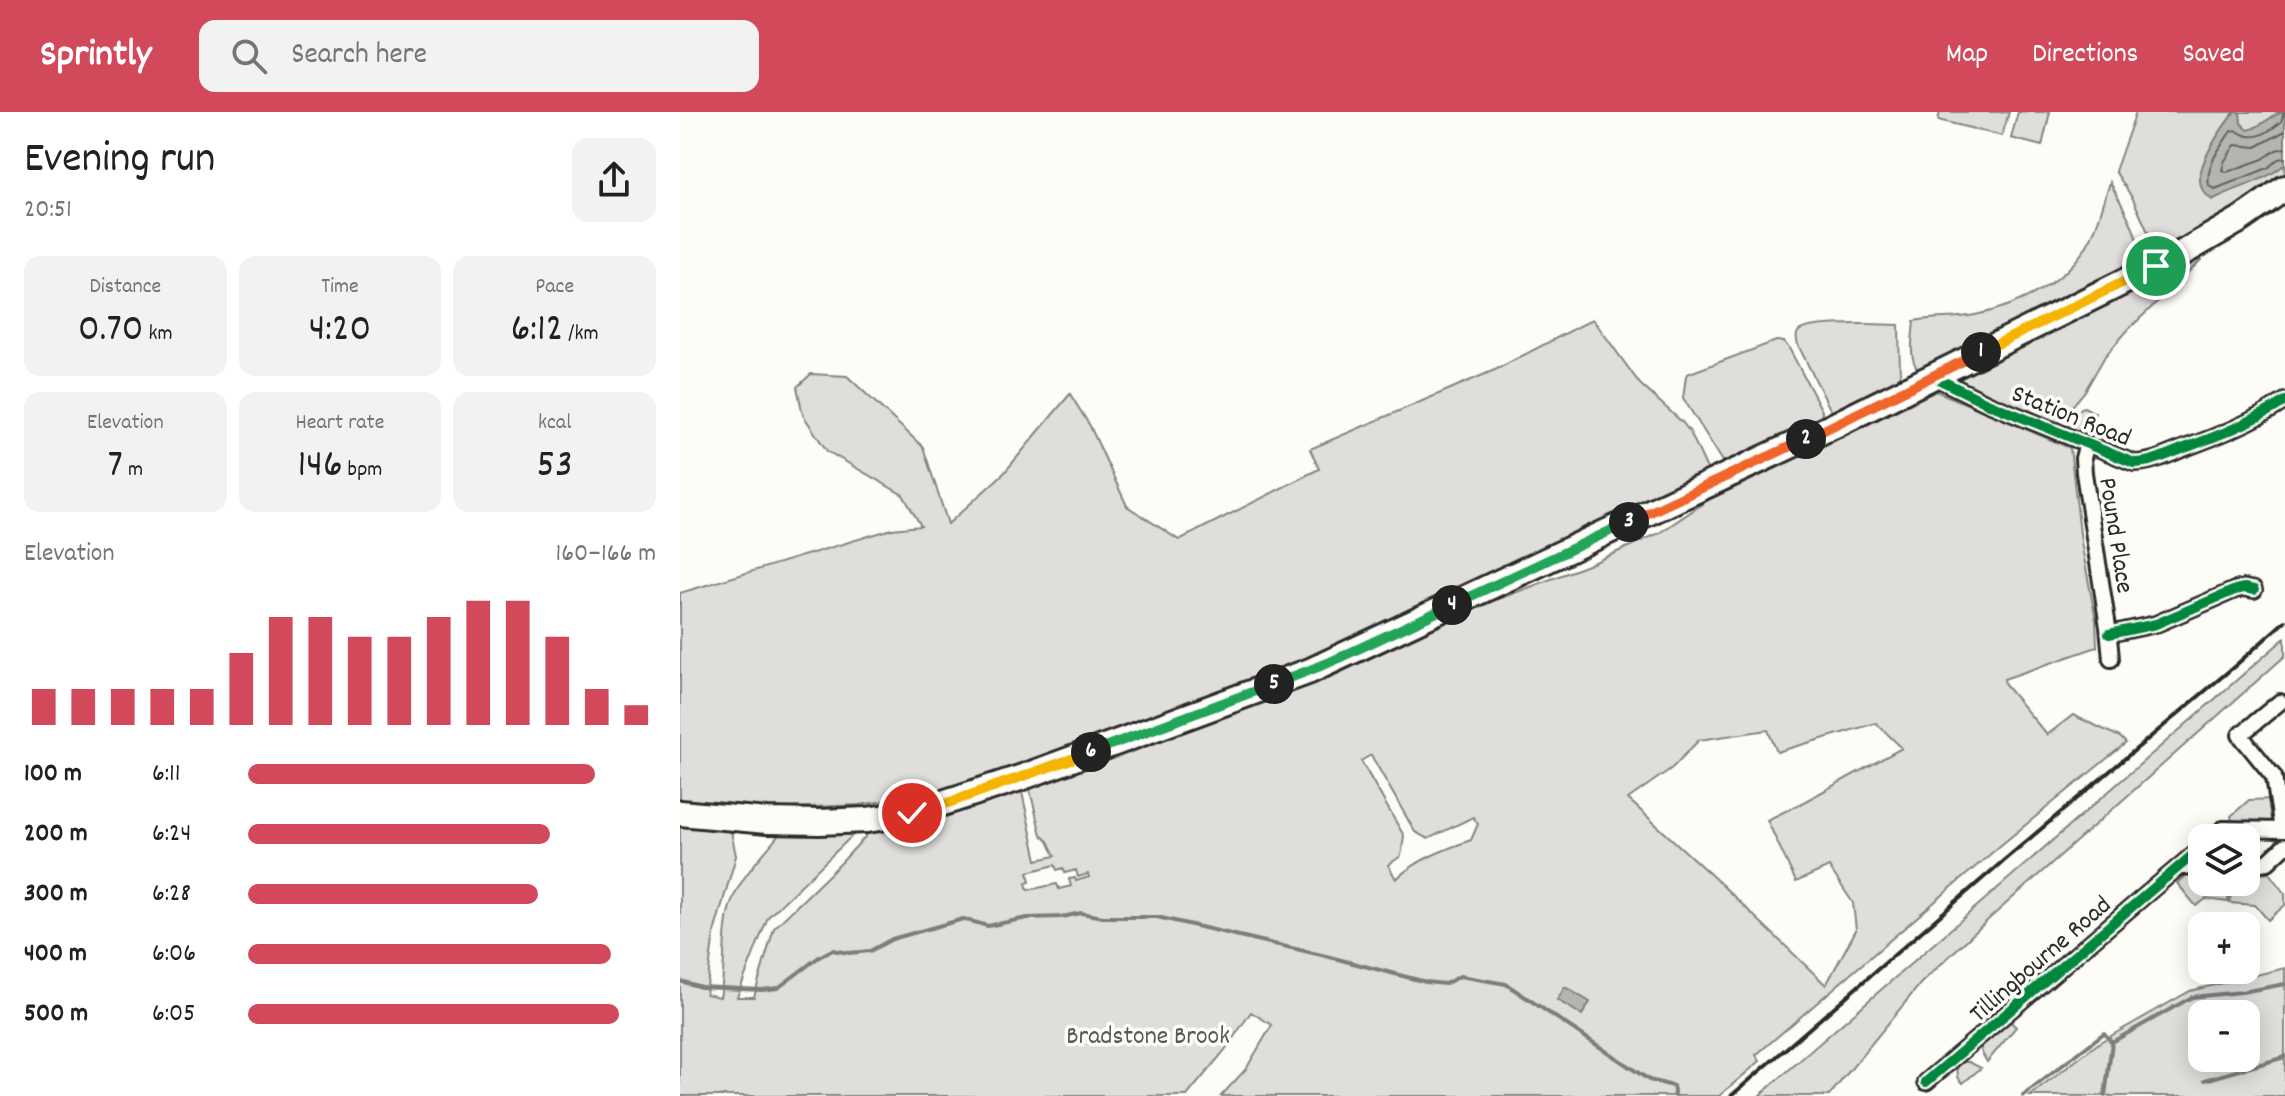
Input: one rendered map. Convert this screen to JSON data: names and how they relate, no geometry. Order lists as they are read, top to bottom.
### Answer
{
  "streets": {
    "street": ["Station Road", "Pound Place", "Tillingbourne Road"]
  },
  "crossings": [
    ["Station Road", "Pound Place"]
  ],
  "parks": ["Bradstone Brook"],
  "page": {
    "header": "Sprintly",
    "search": "Search here",
    "nav": ["Map", "Directions", "Saved"],
    "heading": ["Evening run", "20:51"],
    "stats": [
      ["Distance", "0.70 km"],
      ["Time", "4:20"],
      ["Pace", "6:12 /km"],
      ["Elevation", "7 m"],
      ["Heart rate", "146 bpm"],
      ["kcal", "53"]
    ],
    "pins": [
      "1",
      "2",
      "3",
      "4",
      "5",
      "6"
    ],
    "chart": ["Elevation", "160–166 m"],
    "list": [
      {
        "name": "100 m",
        "note": "6:11"
      },
      {
        "name": "200 m",
        "note": "6:24"
      },
      {
        "name": "300 m",
        "note": "6:28"
      },
      {
        "name": "400 m",
        "note": "6:06"
      },
      {
        "name": "500 m",
        "note": "6:05"
      }
    ],
    "map_buttons": ["+", "−"]
  }
}
